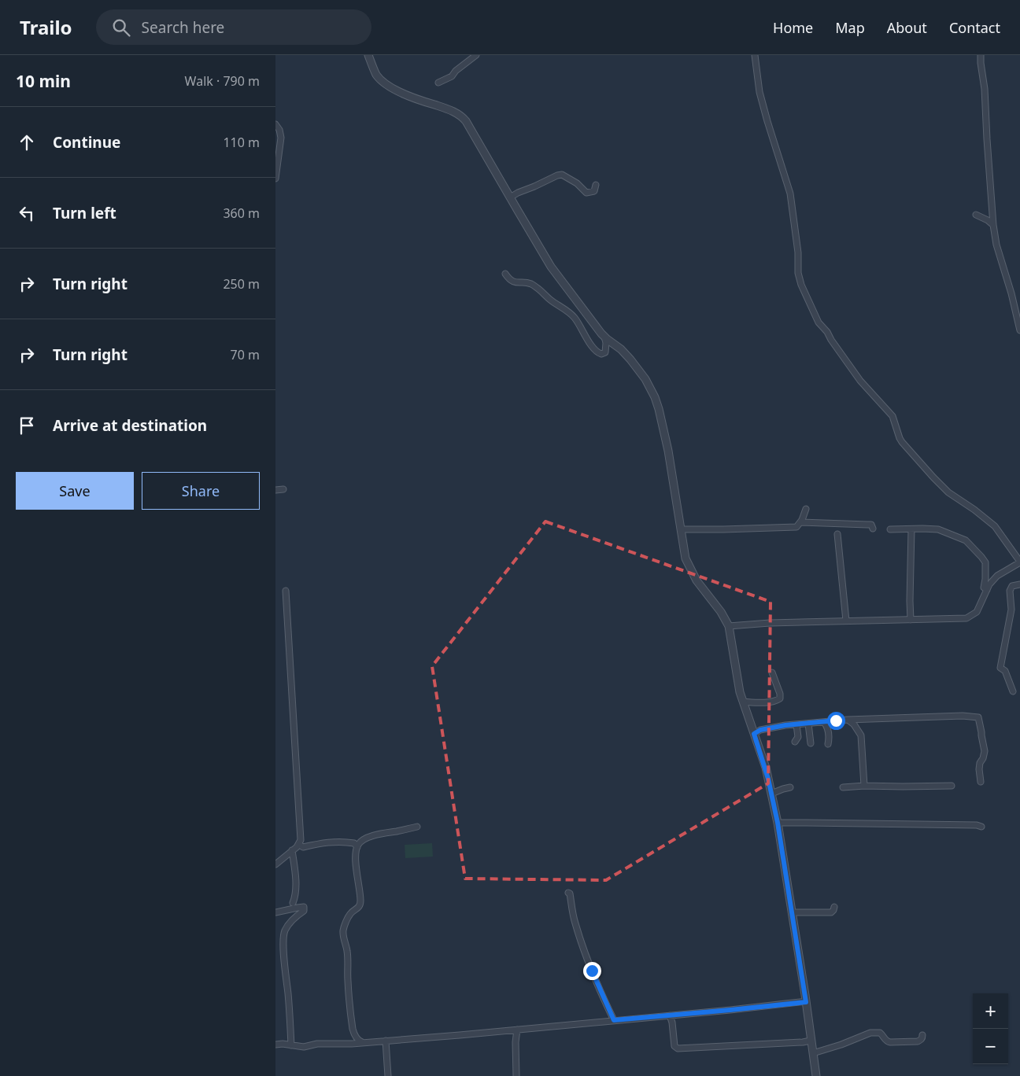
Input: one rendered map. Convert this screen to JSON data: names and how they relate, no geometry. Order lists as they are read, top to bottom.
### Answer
{
  "page": {
    "header": "Trailo",
    "search": "Search here",
    "nav": [
      "Home",
      "Map",
      "About",
      "Contact"
    ],
    "heading": ["10 min", "Walk · 790 m"],
    "list": [
      ["Continue", "110 m"],
      ["Turn left", "360 m"],
      ["Turn right", "250 m"],
      ["Turn right", "70 m"],
      "Arrive at destination"
    ],
    "buttons": ["Save", "Share"],
    "map_buttons": ["+", "−"]
  }
}
